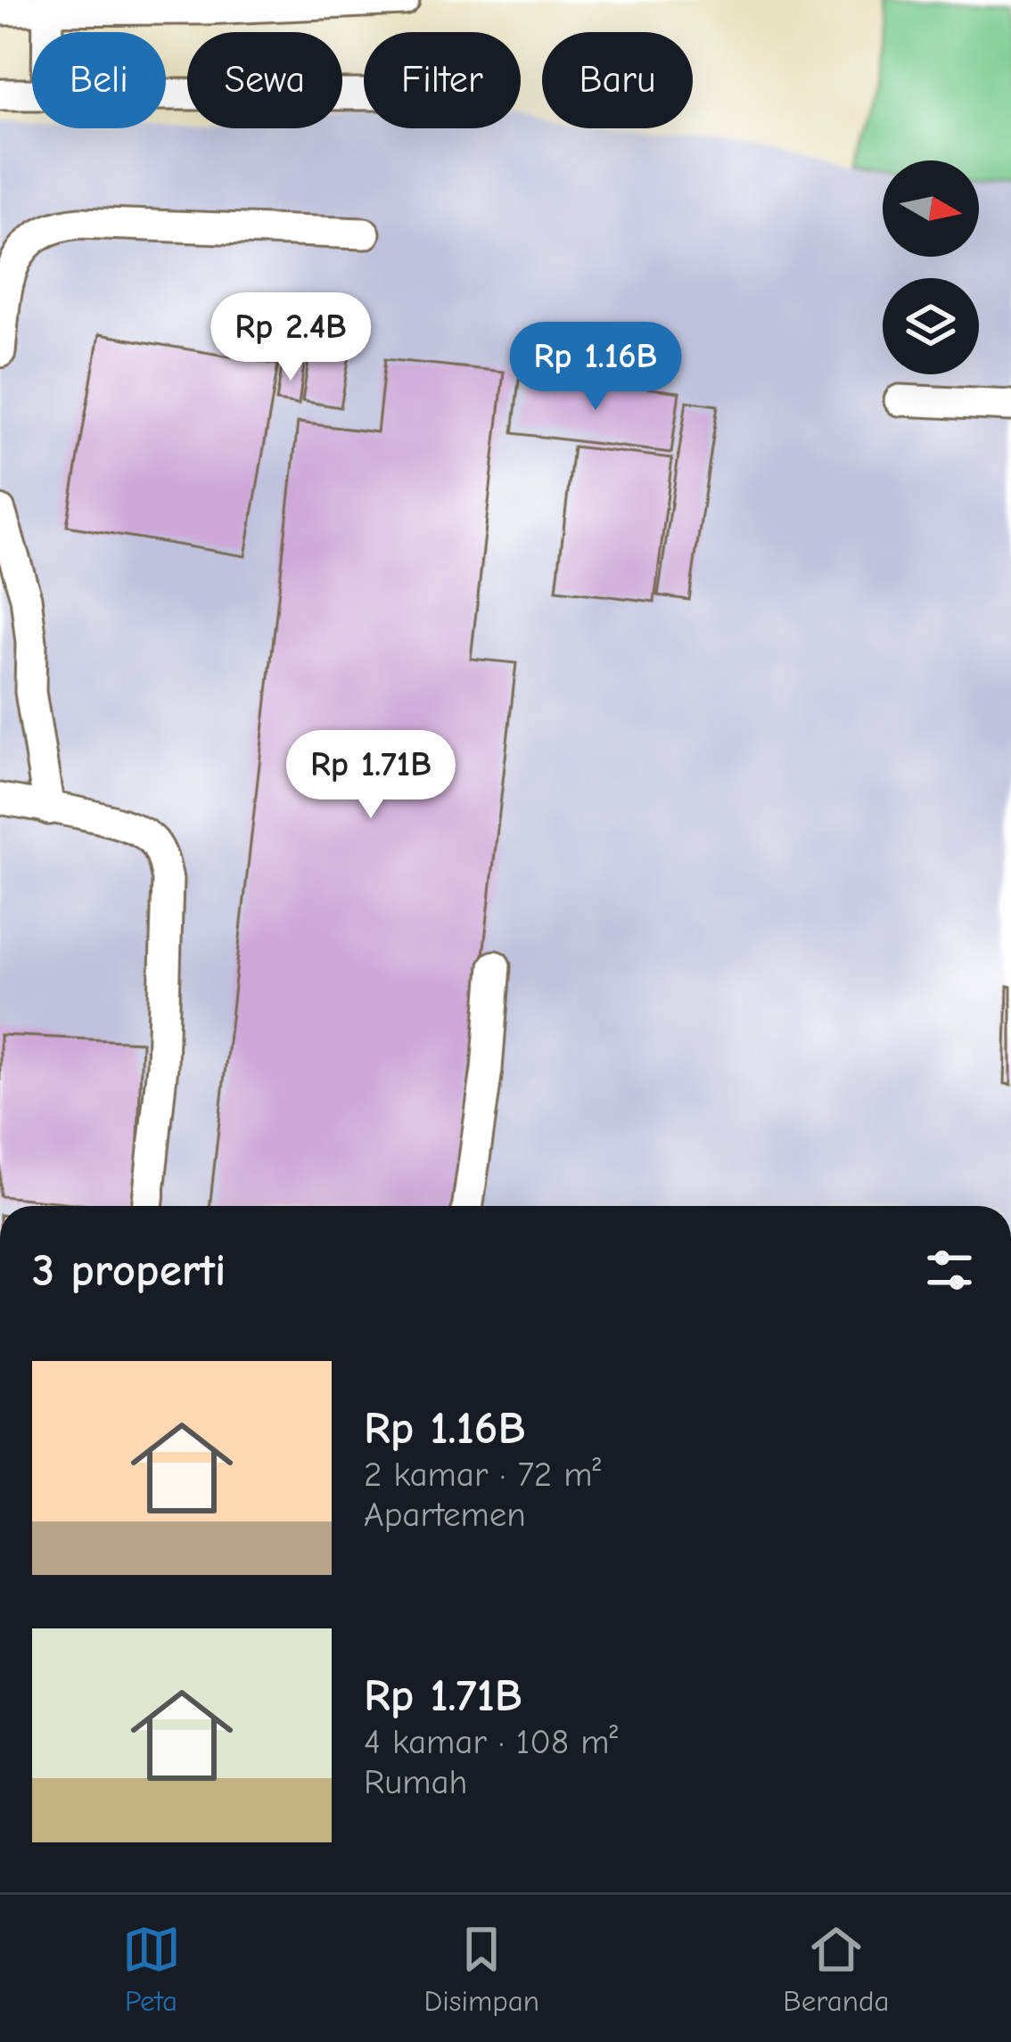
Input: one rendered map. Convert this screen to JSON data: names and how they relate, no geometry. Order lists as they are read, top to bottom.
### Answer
{
  "north": "right",
  "page": {
    "chip": [
      "Beli",
      "Sewa",
      "Filter",
      "Baru"
    ],
    "price": ["Rp 2.4B", "Rp 1.16B", "Rp 1.71B"],
    "heading": "3 properti",
    "list": [
      {
        "name": "Rp 1.16B",
        "note": "2 kamar · 72 m² · Apartemen"
      },
      {
        "name": "Rp 1.71B",
        "note": "4 kamar · 108 m² · Rumah"
      }
    ],
    "tabs": ["Peta", "Disimpan", "Beranda"]
  }
}
